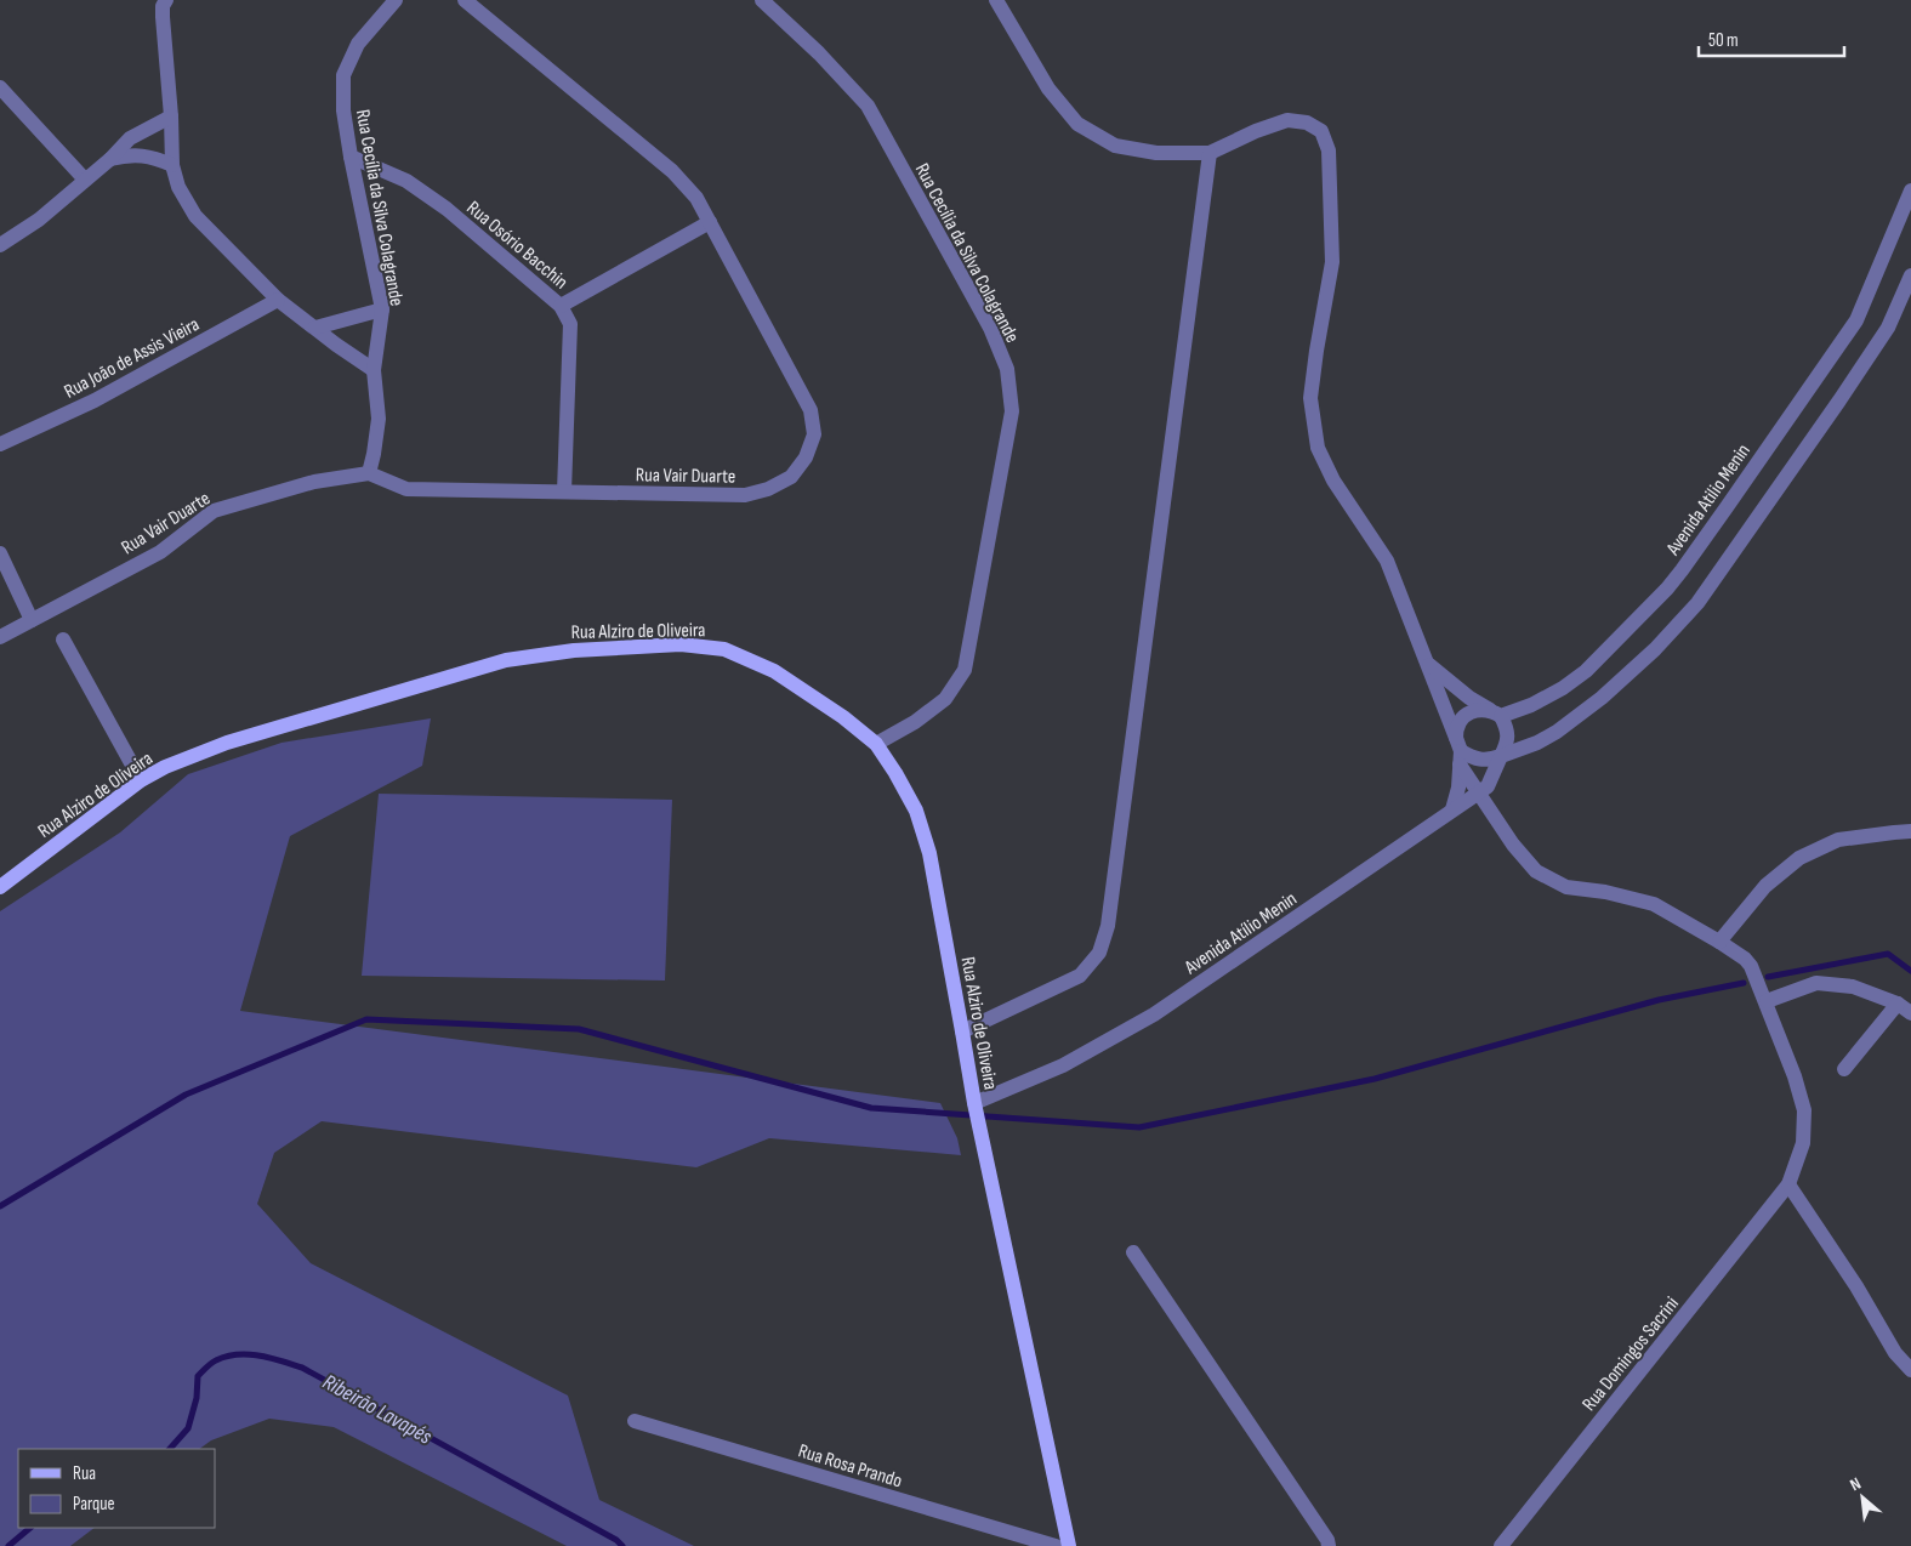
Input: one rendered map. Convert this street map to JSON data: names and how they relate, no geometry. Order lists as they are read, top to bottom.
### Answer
{
  "streets": {
    "main road": ["Rua Alziro de Oliveira"],
    "street": [
      "Rua Cecília da Silva Colagrande",
      "Rua Osório Bacchin",
      "Rua João de Assis Vieira",
      "Rua Vair Duarte",
      "Avenida Atilio Menin",
      "Avenida Atílio Menin",
      "Rua Domingos Sacrini",
      "Rua Rosa Prando"
    ]
  },
  "crossings": [
    ["Rua Cecília da Silva Colagrande", "Rua Osório Bacchin"],
    ["Rua Cecília da Silva Colagrande", "Rua Vair Duarte"],
    ["Rua Cecília da Silva Colagrande", "Rua Alziro de Oliveira"],
    ["Rua Osório Bacchin", "Rua Vair Duarte"],
    ["Avenida Atilio Menin", "Avenida Atílio Menin"],
    ["Avenida Atilio Menin", "Rua Domingos Sacrini"],
    ["Rua Alziro de Oliveira", "Avenida Atílio Menin"],
    ["Avenida Atílio Menin", "Rua Domingos Sacrini"]
  ],
  "water": ["Ribeirão Lavapés"],
  "legend": ["Rua", "Parque"],
  "scale_bar": "50 m",
  "north": "top left"
}
